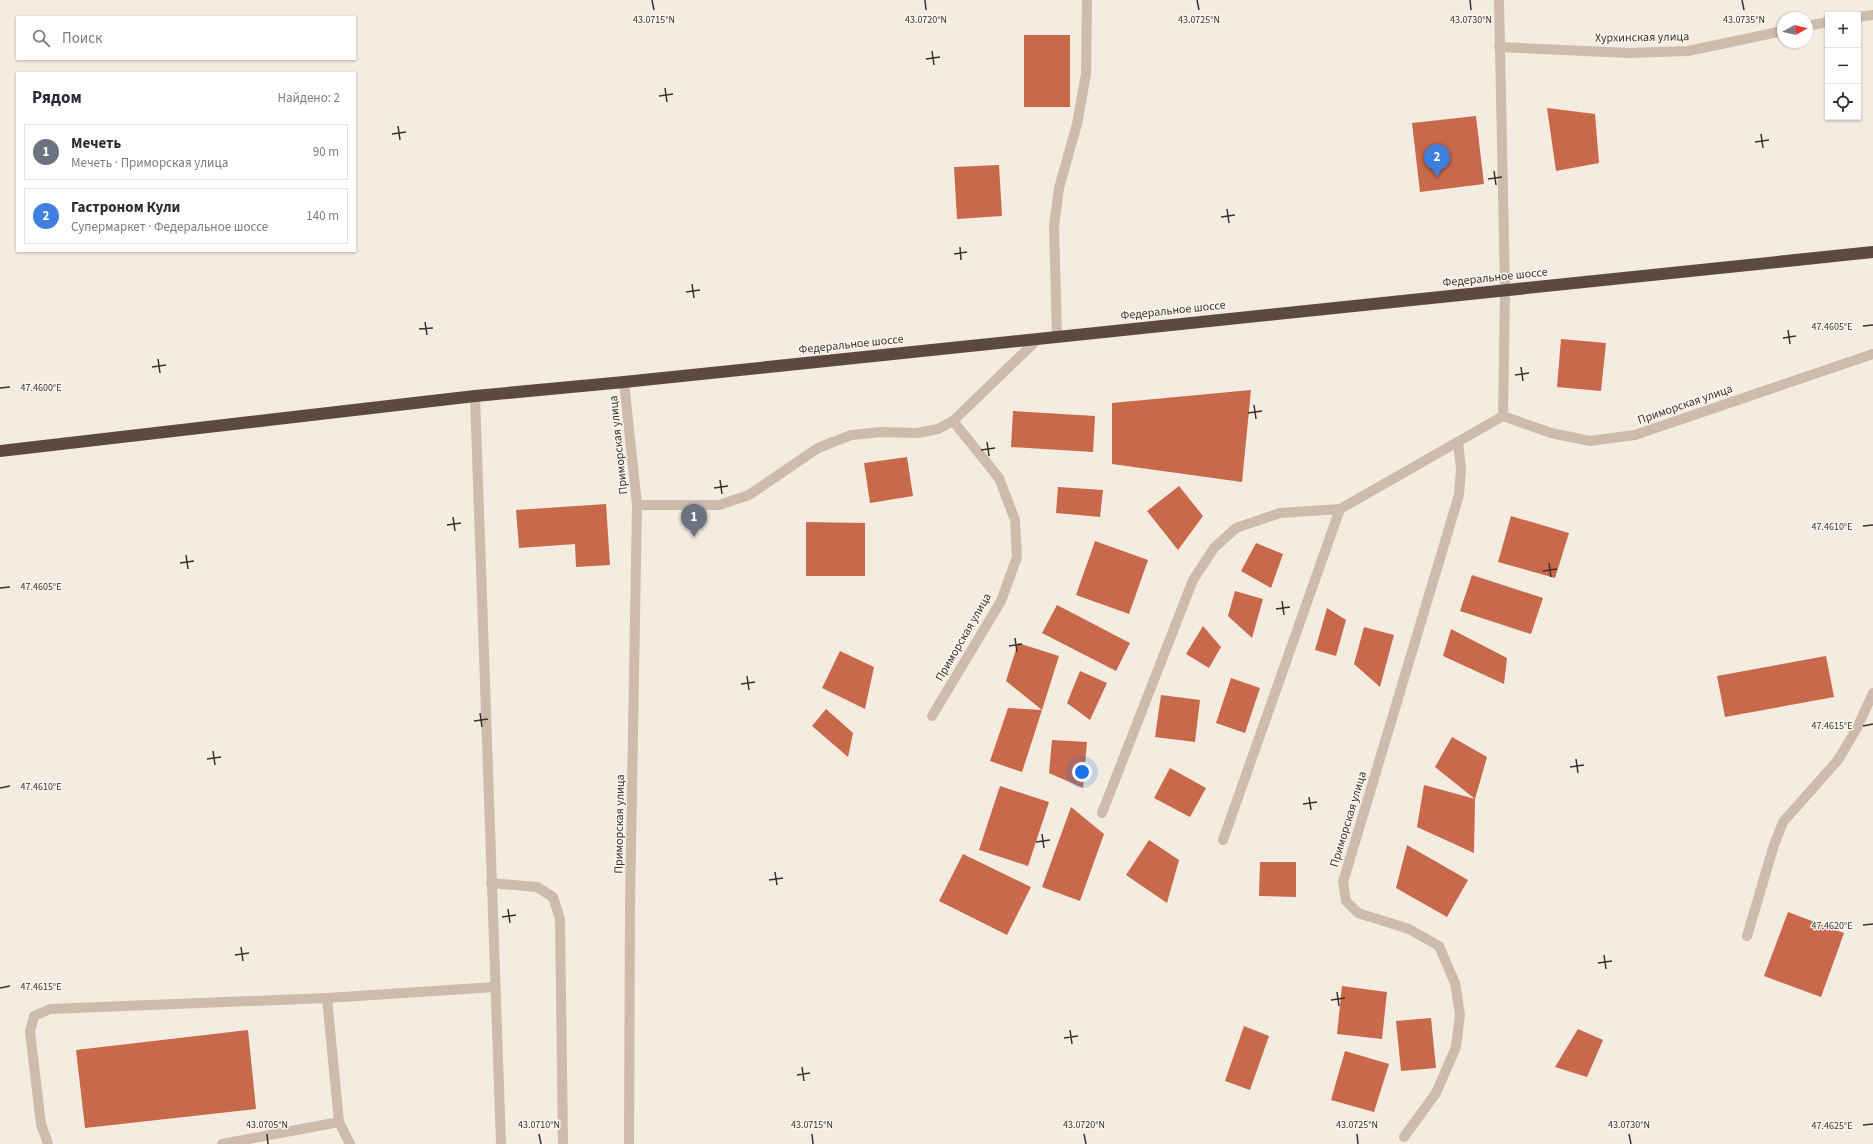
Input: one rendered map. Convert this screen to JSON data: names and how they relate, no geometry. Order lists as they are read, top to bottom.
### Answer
{
  "streets": {
    "highway": ["Федеральное шоссе"],
    "street": ["Хурхинская улица", "Приморская улица"]
  },
  "crossings": [
    ["Федеральное шоссе", "Приморская улица"]
  ],
  "north": "right",
  "page": {
    "map_buttons": ["+", "−"],
    "search": "Поиск",
    "heading": ["Рядом", "Найдено: 2"],
    "list": [
      {
        "mark": "1",
        "name": "Мечеть",
        "note": "Мечеть · Приморская улица",
        "value": "90 m"
      },
      {
        "mark": "2",
        "name": "Гастроном Кули",
        "note": "Супермаркет · Федеральное шоссе",
        "value": "140 m"
      }
    ],
    "pins": ["2", "1"]
  },
  "coordinates": [
    "43.0715°N",
    "43.0720°N",
    "43.0725°N",
    "43.0730°N",
    "43.0735°N",
    "47.4605°E",
    "47.4600°E",
    "47.4610°E",
    "47.4615°E",
    "47.4620°E",
    "43.0705°N",
    "43.0710°N",
    "47.4625°E"
  ]
}
